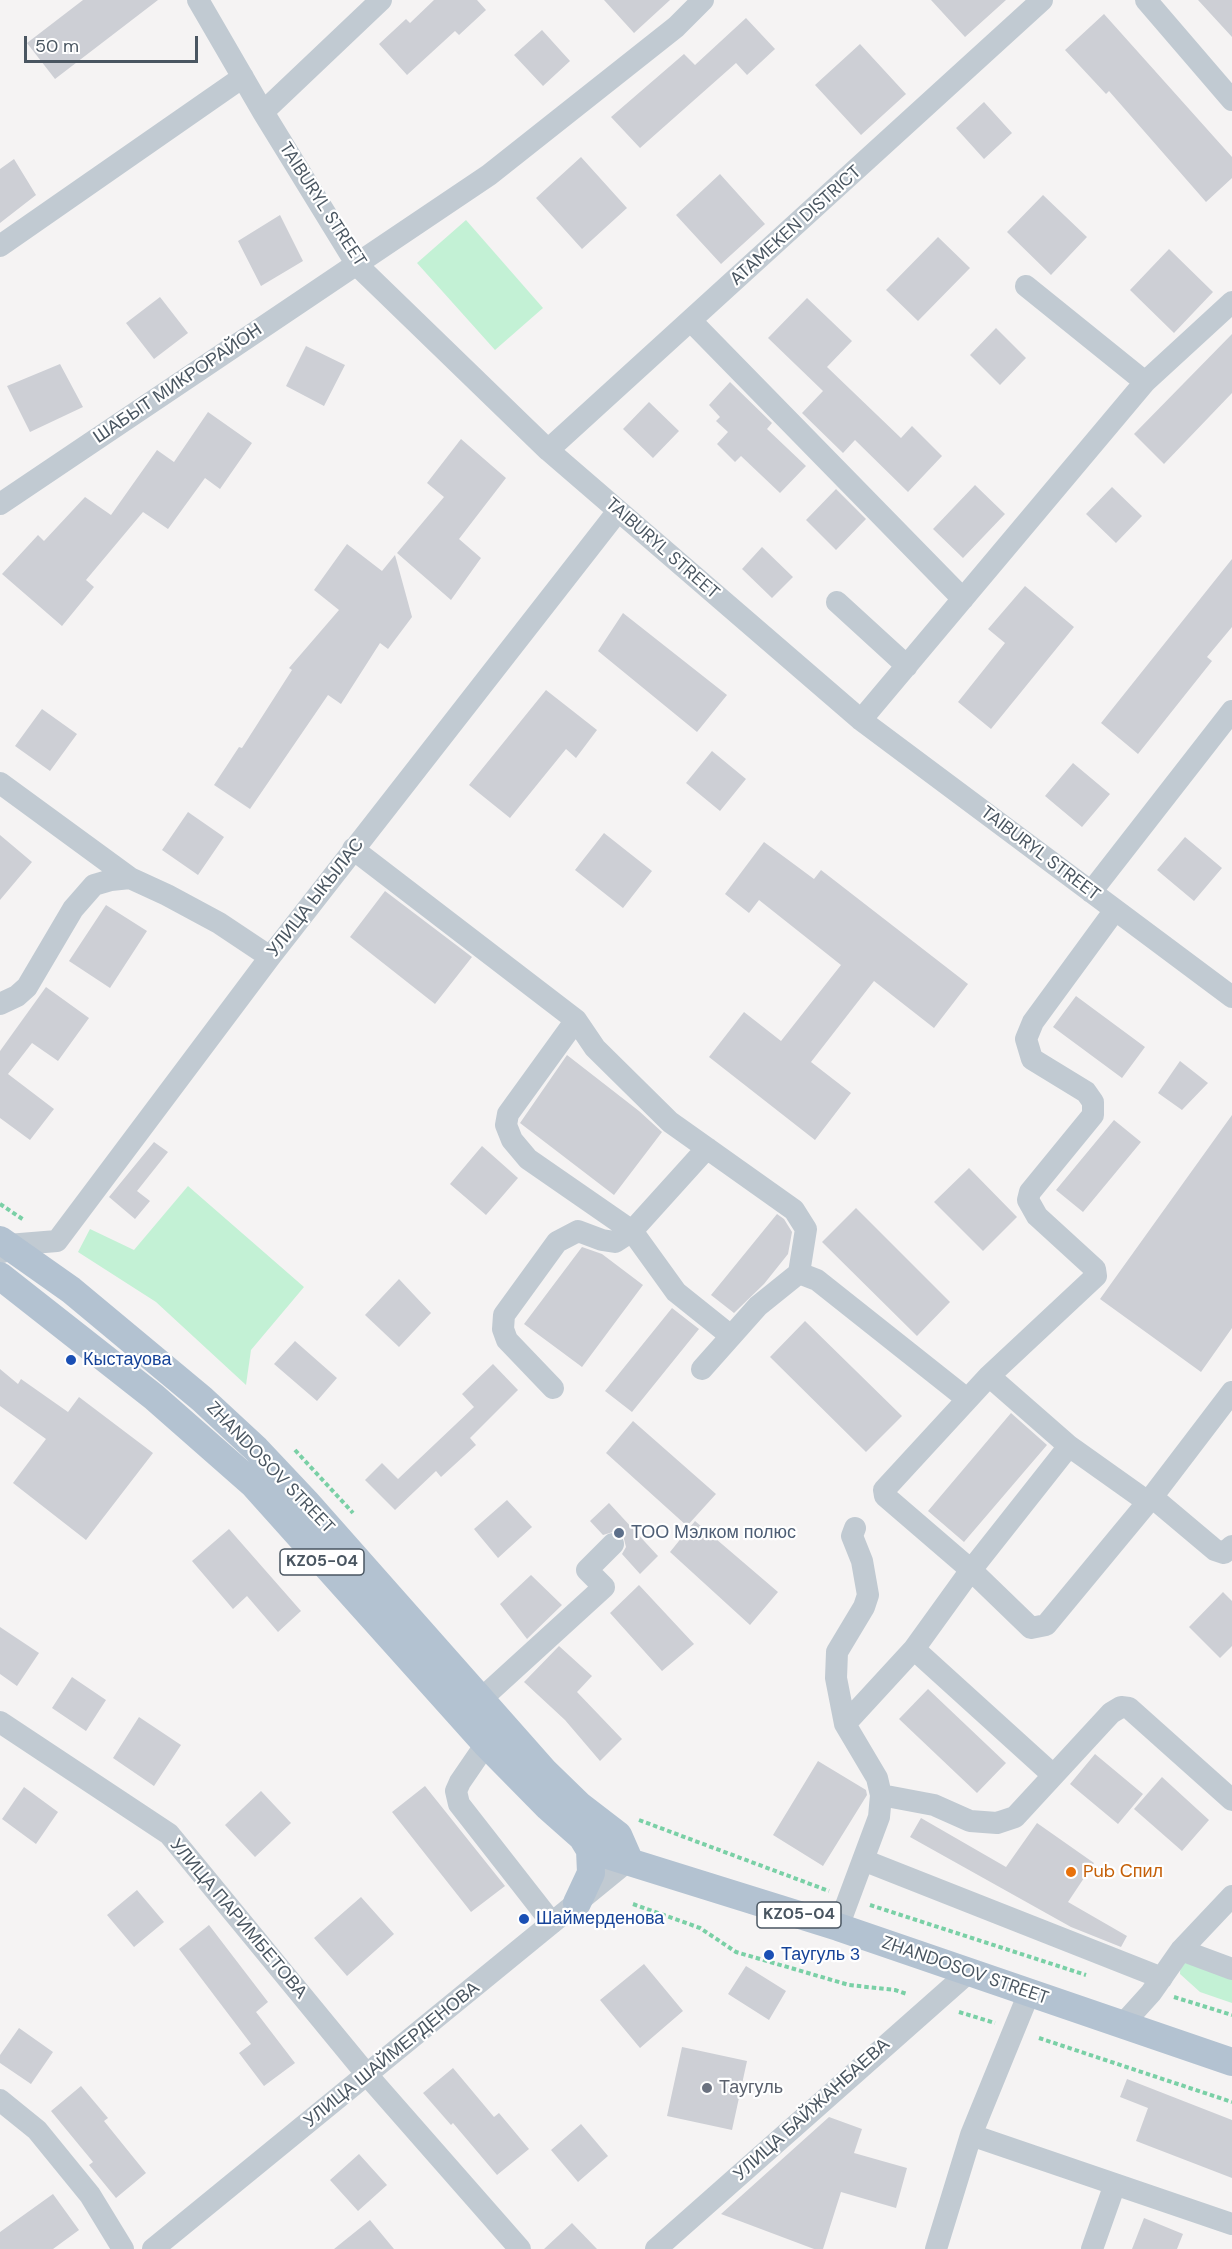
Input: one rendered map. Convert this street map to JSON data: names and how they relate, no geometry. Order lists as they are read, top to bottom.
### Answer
{
  "streets": {
    "main road": ["ZHANDOSOV STREET", "KZ05-04"],
    "street": [
      "TAIBURYL STREET",
      "ATAMEKEN DISTRICT",
      "ШАБЫТ МИКРОРАЙОН",
      "УЛИЦА ЫКЫЛАС",
      "УЛИЦА ПАРИМБЕТОВА",
      "УЛИЦА ШАЙМЕРДЕНОВА",
      "УЛИЦА БАЙЖАНБАЕВА"
    ]
  },
  "crossings": [
    ["TAIBURYL STREET", "ATAMEKEN DISTRICT"],
    ["TAIBURYL STREET", "ШАБЫТ МИКРОРАЙОН"],
    ["TAIBURYL STREET", "УЛИЦА ЫКЫЛАС"],
    ["УЛИЦА ЫКЫЛАС", "ZHANDOSOV STREET"],
    ["ZHANDOSOV STREET", "УЛИЦА ШАЙМЕРДЕНОВА"],
    ["ZHANDOSOV STREET", "УЛИЦА БАЙЖАНБАЕВА"],
    ["УЛИЦА ПАРИМБЕТОВА", "УЛИЦА ШАЙМЕРДЕНОВА"]
  ],
  "places": [
    "Кыстауова",
    "ТОО Мэлком полюс",
    "Pub Спил",
    "Шаймерденова",
    "Таугуль 3",
    "Таугуль"
  ],
  "scale_bar": "50 m"
}
